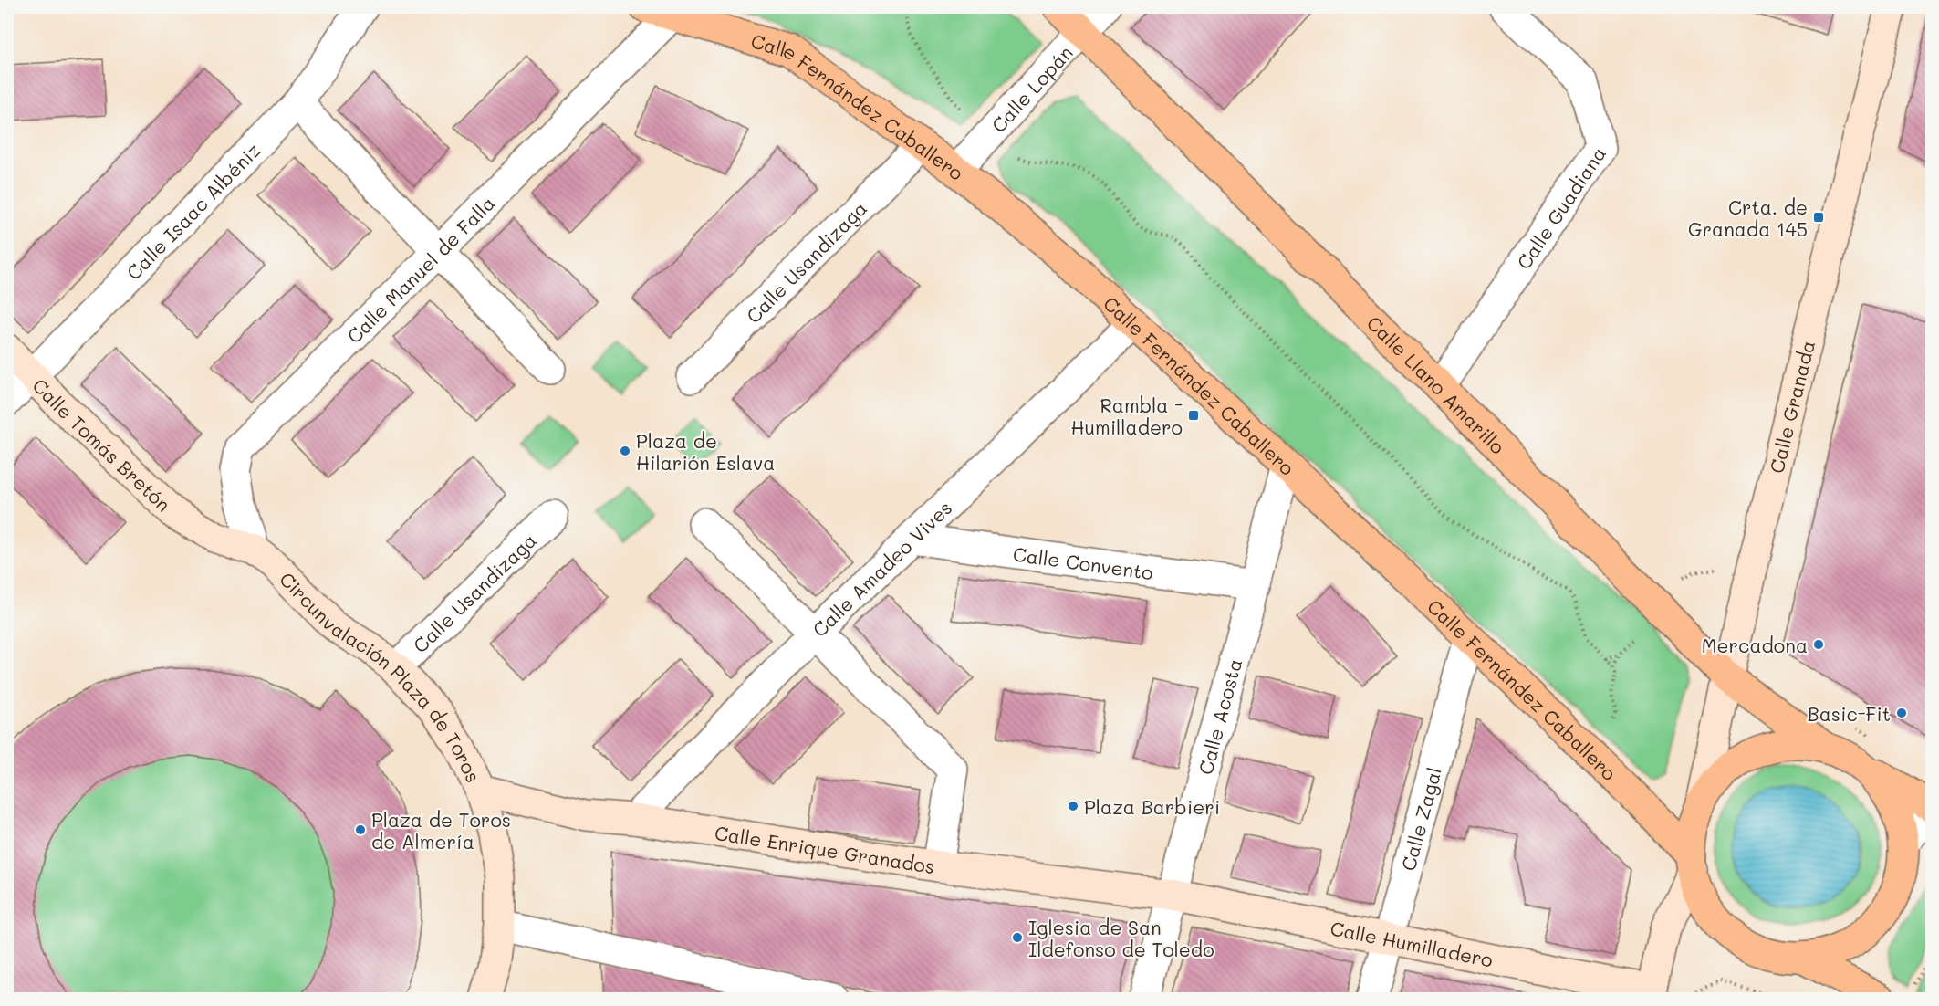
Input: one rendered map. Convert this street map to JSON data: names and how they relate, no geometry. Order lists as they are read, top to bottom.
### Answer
{
  "streets": {
    "main road": ["Calle Fernández Caballero", "Calle Llano Amarillo"],
    "street": [
      "Calle Lopán",
      "Calle Guadiana",
      "Calle Isaac Albéniz",
      "Calle Usandizaga",
      "Calle Manuel de Falla",
      "Calle Granada",
      "Calle Tomás Bretón",
      "Calle Convento",
      "Calle Amadeo Vives",
      "Circunvalación Plaza de Toros",
      "Calle Acosta",
      "Calle Zagal",
      "Calle Enrique Granados",
      "Calle Humilladero"
    ]
  },
  "crossings": [
    ["Calle Lopán", "Calle Fernández Caballero"],
    ["Calle Lopán", "Calle Llano Amarillo"],
    ["Calle Fernández Caballero", "Calle Usandizaga"],
    ["Calle Fernández Caballero", "Calle Manuel de Falla"],
    ["Calle Fernández Caballero", "Calle Amadeo Vives"],
    ["Calle Fernández Caballero", "Calle Acosta"],
    ["Calle Fernández Caballero", "Calle Zagal"],
    ["Calle Guadiana", "Calle Llano Amarillo"],
    ["Calle Isaac Albéniz", "Calle Tomás Bretón"],
    ["Calle Usandizaga", "Circunvalación Plaza de Toros"],
    ["Calle Manuel de Falla", "Circunvalación Plaza de Toros"],
    ["Calle Llano Amarillo", "Calle Granada"],
    ["Calle Tomás Bretón", "Circunvalación Plaza de Toros"],
    ["Calle Convento", "Calle Amadeo Vives"],
    ["Calle Convento", "Calle Acosta"],
    ["Calle Amadeo Vives", "Calle Enrique Granados"],
    ["Circunvalación Plaza de Toros", "Calle Enrique Granados"],
    ["Calle Acosta", "Calle Enrique Granados"],
    ["Calle Acosta", "Calle Humilladero"],
    ["Calle Zagal", "Calle Humilladero"],
    ["Calle Enrique Granados", "Calle Humilladero"]
  ],
  "places": {
    "transit": ["Crta. de Granada 145", "Rambla - Humilladero"],
    "other": [
      "Plaza de Hilarión Eslava",
      "Mercadona",
      "Basic-Fit",
      "Plaza Barbieri",
      "Plaza de Toros de Almería",
      "Iglesia de San Ildefonso de Toledo"
    ]
  }
}
